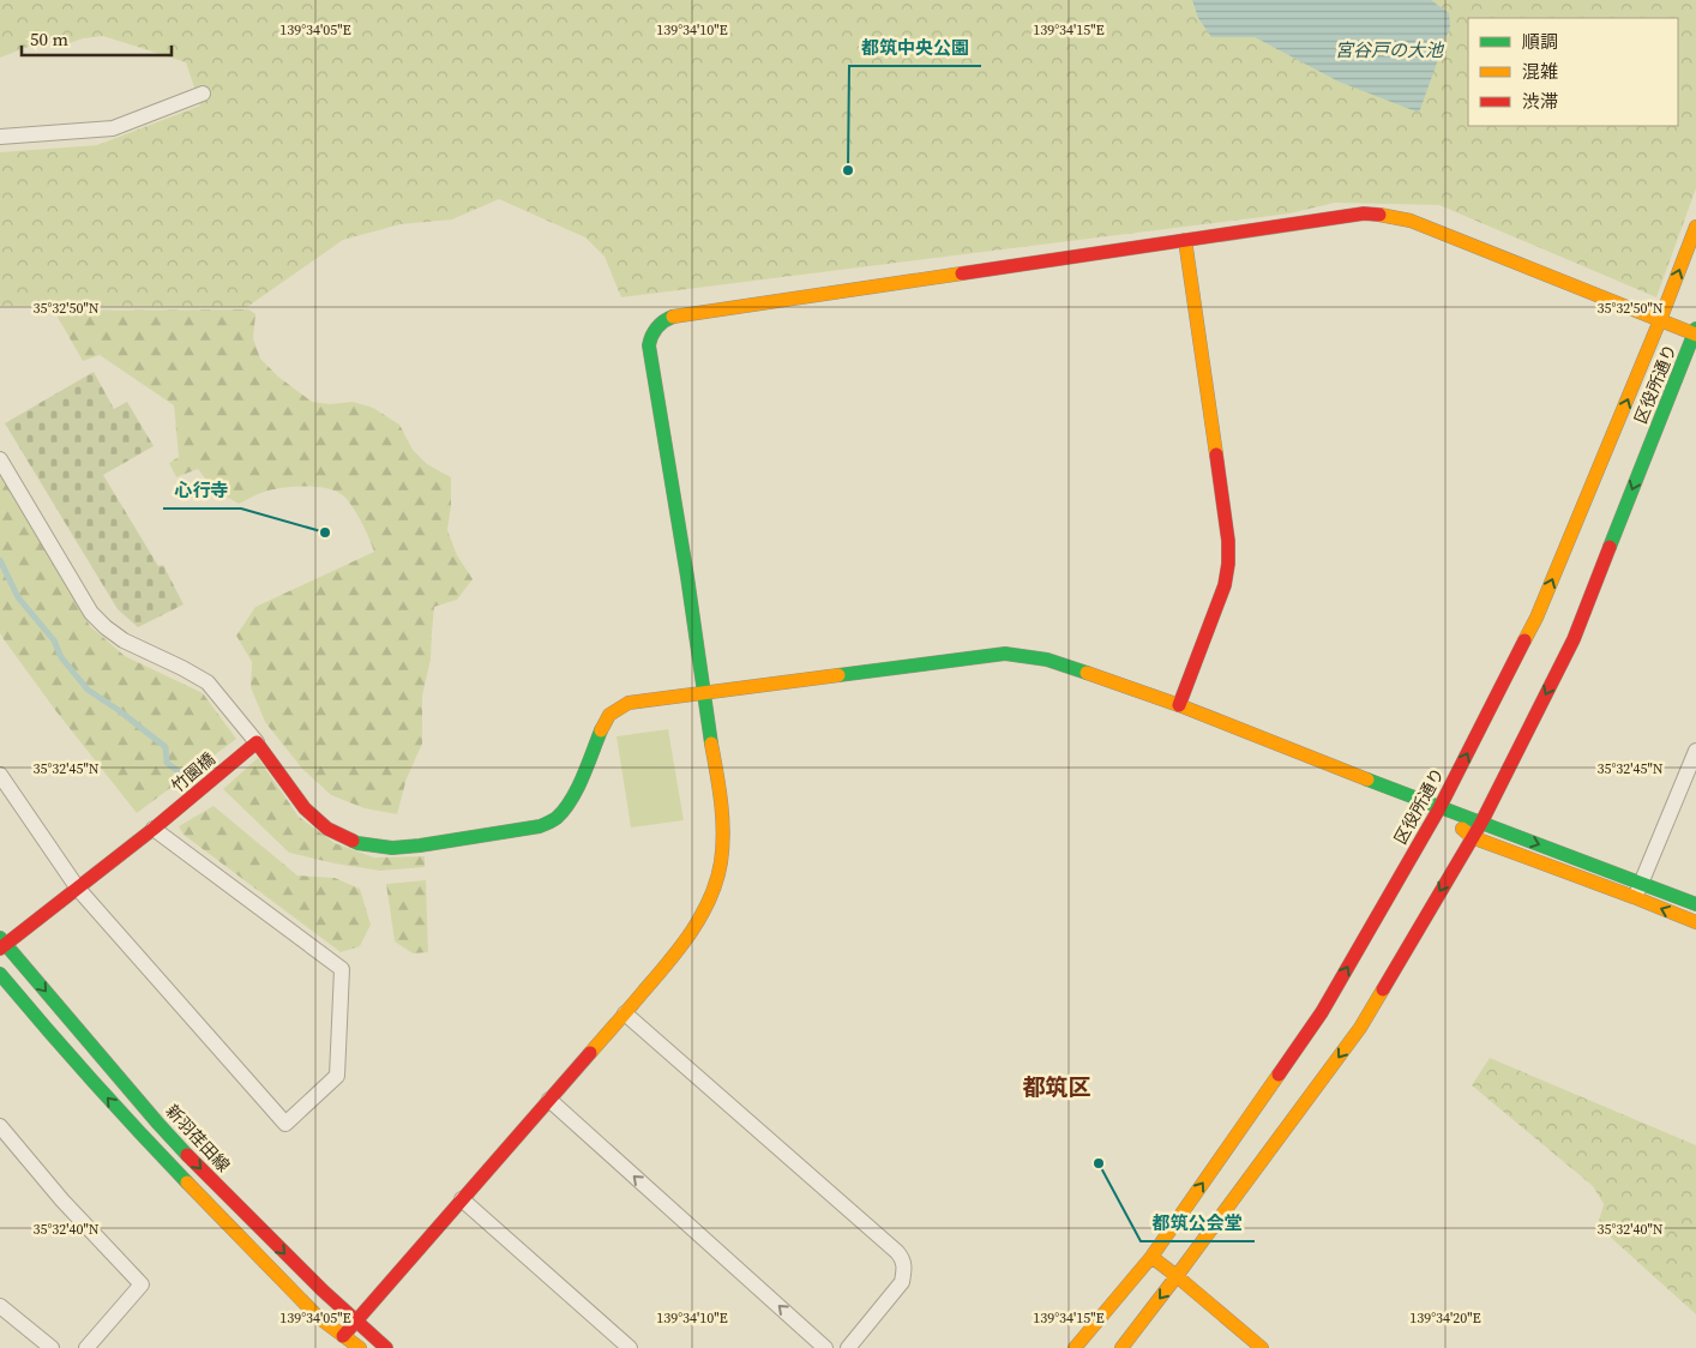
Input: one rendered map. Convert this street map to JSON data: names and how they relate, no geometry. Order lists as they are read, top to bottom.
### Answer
{
  "streets": {
    "street": ["区役所通り", "竹園橋", "新羽荏田線"]
  },
  "crossings": [
    ["竹園橋", "新羽荏田線"]
  ],
  "districts": ["都筑区"],
  "water": ["宮谷戸の大池"],
  "places": ["都筑中央公園", "心行寺", "都筑公会堂"],
  "legend": ["順調", "混雑", "渋滞"],
  "scale_bar": "50 m",
  "coordinates": [
    "139°34'05\"E",
    "139°34'10\"E",
    "139°34'15\"E",
    "35°32'50\"N",
    "35°32'45\"N",
    "35°32'40\"N",
    "139°34'20\"E"
  ]
}
